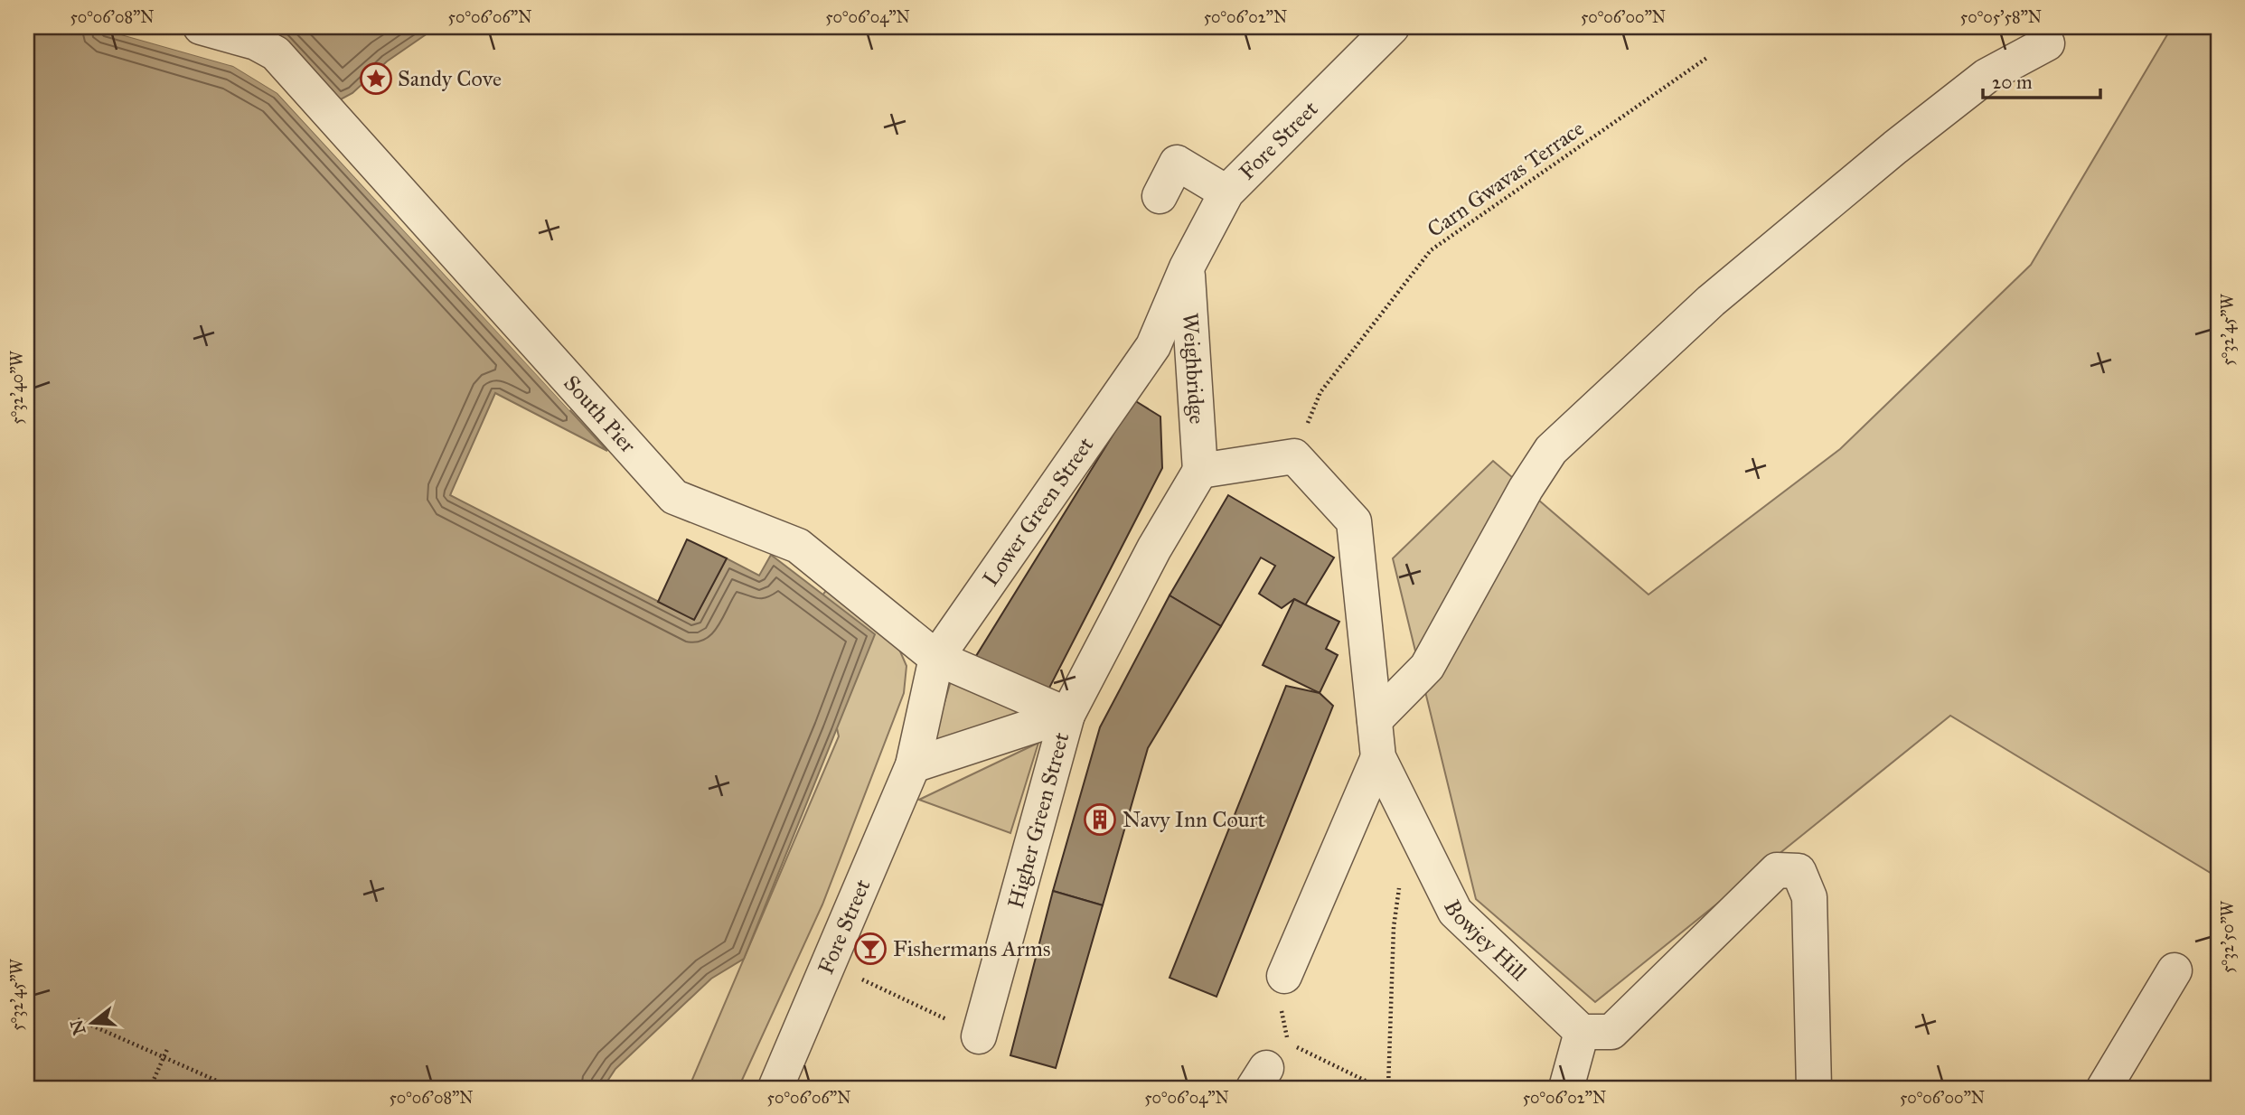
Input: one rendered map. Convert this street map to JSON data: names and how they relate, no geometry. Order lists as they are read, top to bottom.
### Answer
{
  "streets": {
    "street": [
      "Fore Street",
      "Weighbridge",
      "South Pier",
      "Lower Green Street",
      "Higher Green Street",
      "Bowjey Hill"
    ],
    "path": ["Carn Gwavas Terrace"]
  },
  "crossings": [
    ["Fore Street", "Weighbridge"],
    ["Fore Street", "Lower Green Street"],
    ["Fore Street", "Higher Green Street"],
    ["Carn Gwavas Terrace", "Bowjey Hill"],
    ["Weighbridge", "Lower Green Street"],
    ["Weighbridge", "Higher Green Street"],
    ["South Pier", "Lower Green Street"],
    ["South Pier", "Higher Green Street"],
    ["Lower Green Street", "Higher Green Street"]
  ],
  "places": {
    "place": ["Sandy Cove"],
    "building": ["Navy Inn Court"],
    "bar": ["Fishermans Arms"]
  },
  "scale_bar": "20 m",
  "north": "left",
  "coordinates": [
    "50°06'08\"N",
    "50°06'06\"N",
    "50°06'04\"N",
    "50°06'02\"N",
    "50°06'00\"N",
    "50°05'58\"N",
    "5°32'45\"W",
    "5°32'40\"W",
    "5°32'50\"W"
  ]
}
